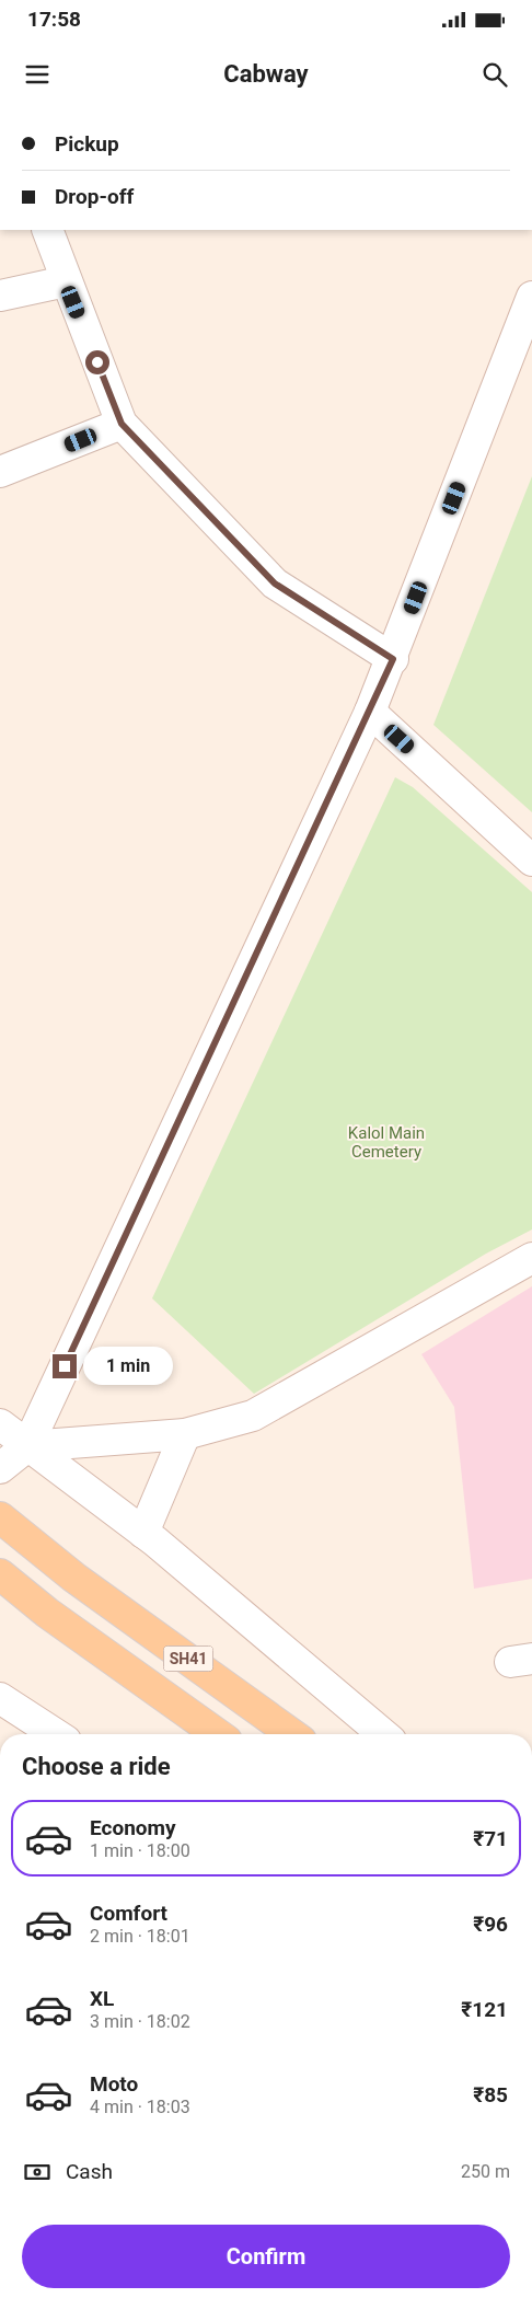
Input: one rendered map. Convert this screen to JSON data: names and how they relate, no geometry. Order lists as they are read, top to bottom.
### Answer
{
  "streets": {
    "main road": ["SH41"]
  },
  "parks": ["Kalol Main Cemetery"],
  "page": {
    "status": "17:58",
    "header": "Cabway",
    "banner": ["Pickup", "Drop-off"],
    "bubble": "1 min",
    "heading": "Choose a ride",
    "list": [
      {
        "name": "Economy",
        "note": "1 min · 18:00",
        "value": "₹71"
      },
      {
        "name": "Comfort",
        "note": "2 min · 18:01",
        "value": "₹96"
      },
      {
        "name": "XL",
        "note": "3 min · 18:02",
        "value": "₹121"
      },
      {
        "name": "Moto",
        "note": "4 min · 18:03",
        "value": "₹85"
      }
    ],
    "pay": ["Cash", "250 m"],
    "buttons": "Confirm"
  }
}
